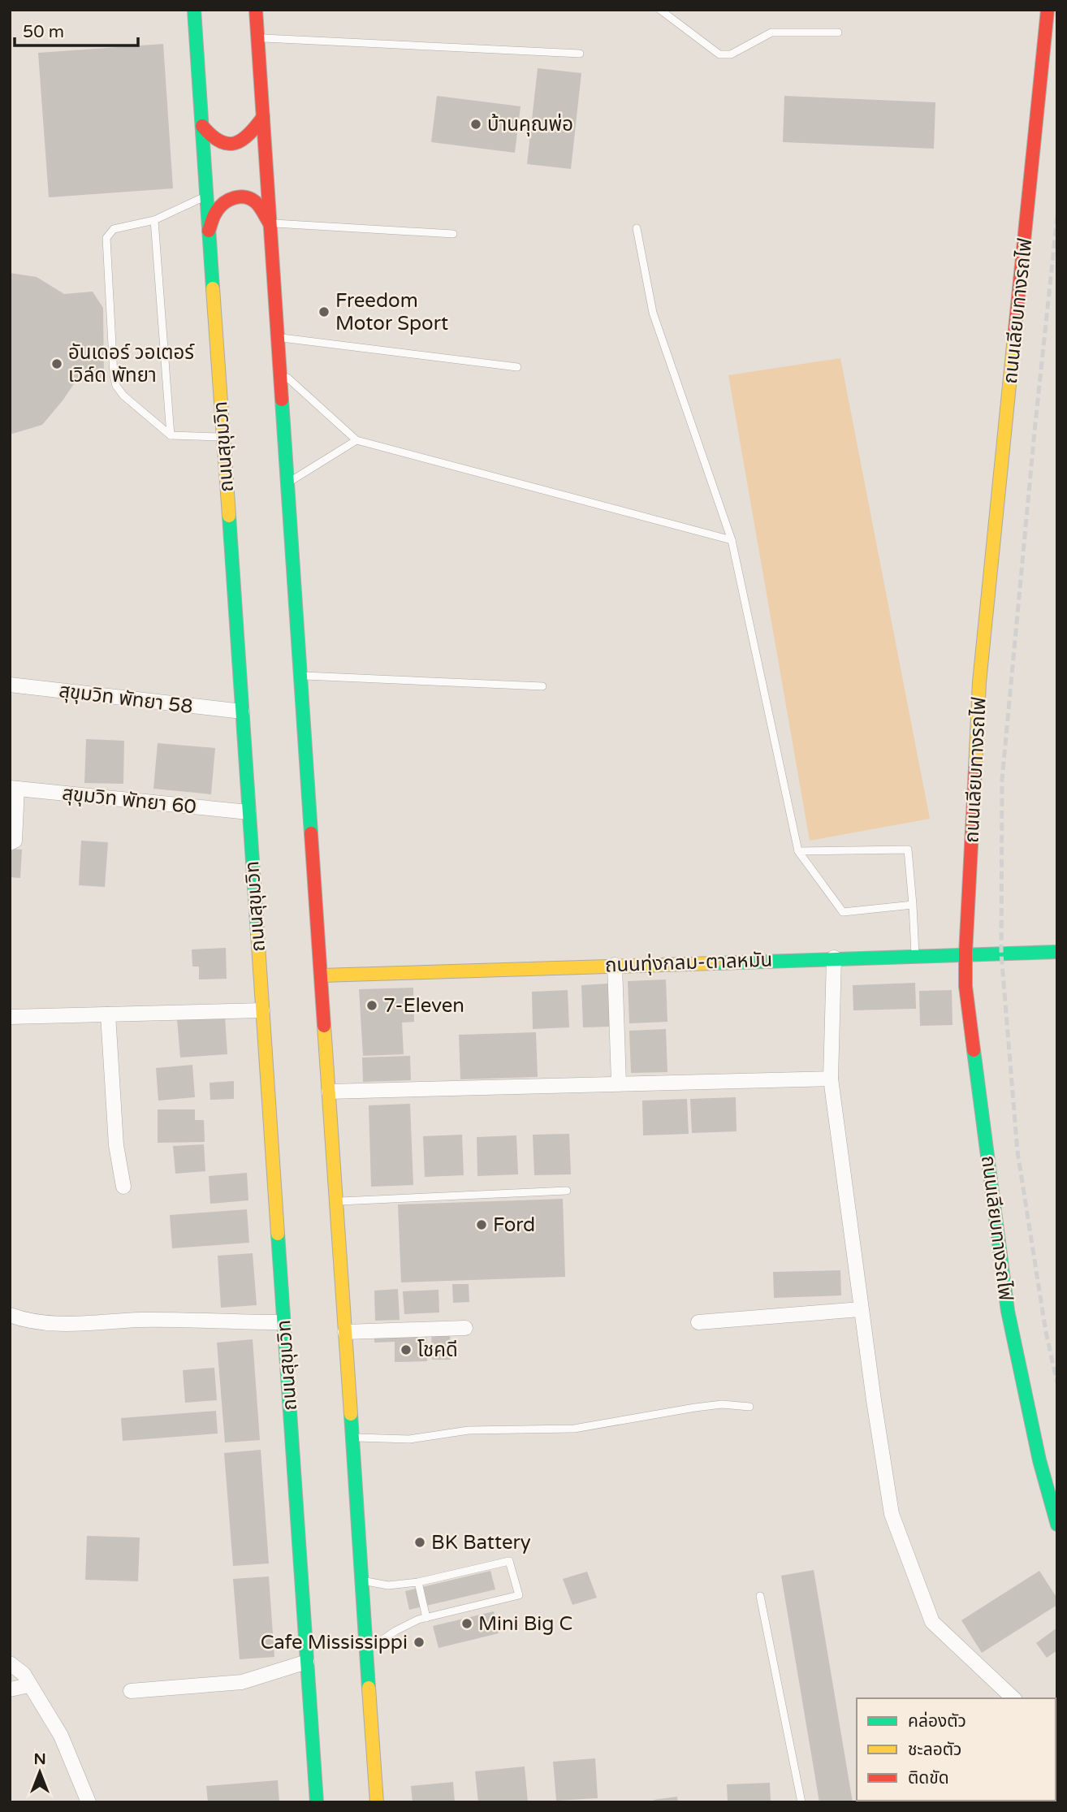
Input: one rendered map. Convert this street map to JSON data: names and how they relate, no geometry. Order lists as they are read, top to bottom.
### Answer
{
  "streets": {
    "main road": ["ถนนเลียบทางรถไฟ", "ถนนสุขุมวิท", "ถนนทุ่งกลม-ตาลหมัน"],
    "street": ["สุขุมวิท พัทยา 58", "สุขุมวิท พัทยา 60"]
  },
  "crossings": [
    ["ถนนเลียบทางรถไฟ", "ถนนทุ่งกลม-ตาลหมัน"],
    ["ถนนสุขุมวิท", "สุขุมวิท พัทยา 58"],
    ["ถนนสุขุมวิท", "สุขุมวิท พัทยา 60"]
  ],
  "places": [
    "บ้านคุณพ่อ",
    "Freedom Motor Sport",
    "อันเดอร์ วอเตอร์ เวิล์ด พัทยา",
    "7-Eleven",
    "Ford",
    "โชคดี",
    "BK Battery",
    "Mini Big C",
    "Cafe Mississippi"
  ],
  "legend": ["คล่องตัว", "ชะลอตัว", "ติดขัด"],
  "scale_bar": "50 m",
  "north": "top"
}
